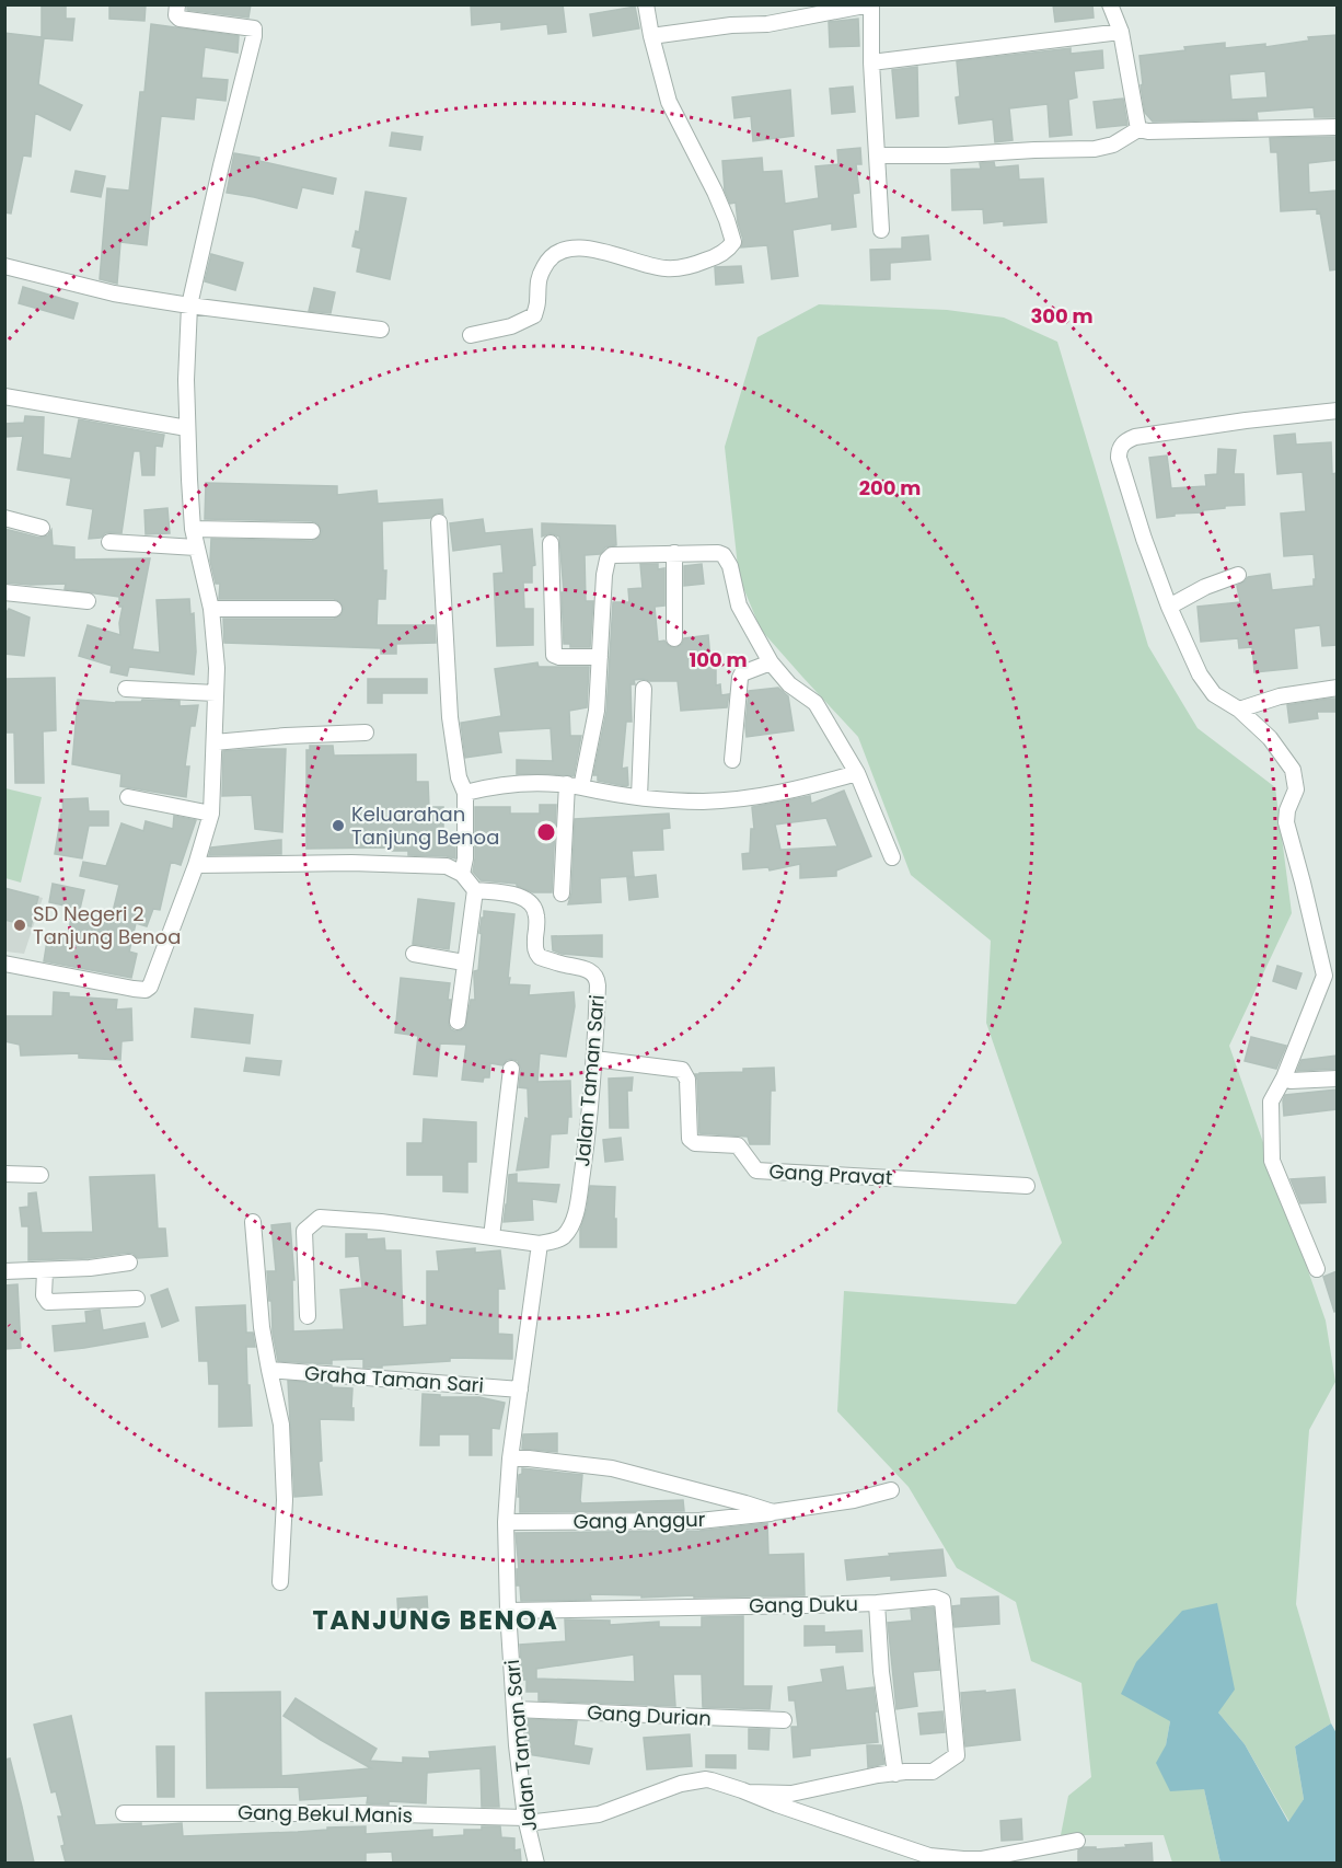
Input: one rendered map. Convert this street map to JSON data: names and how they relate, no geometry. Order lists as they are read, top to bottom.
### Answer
{
  "streets": {
    "street": [
      "Jalan Taman Sari",
      "Gang Pravat",
      "Graha Taman Sari",
      "Gang Anggur",
      "Gang Duku",
      "Gang Durian",
      "Gang Bekul Manis"
    ]
  },
  "crossings": [
    ["Jalan Taman Sari", "Gang Pravat"],
    ["Jalan Taman Sari", "Graha Taman Sari"],
    ["Jalan Taman Sari", "Gang Anggur"],
    ["Jalan Taman Sari", "Gang Duku"],
    ["Jalan Taman Sari", "Gang Durian"],
    ["Jalan Taman Sari", "Gang Bekul Manis"]
  ],
  "districts": ["TANJUNG BENOA"],
  "places": ["Keluarahan Tanjung Benoa", "SD Negeri 2 Tanjung Benoa"],
  "rings": ["300 m", "200 m", "100 m"]
}
